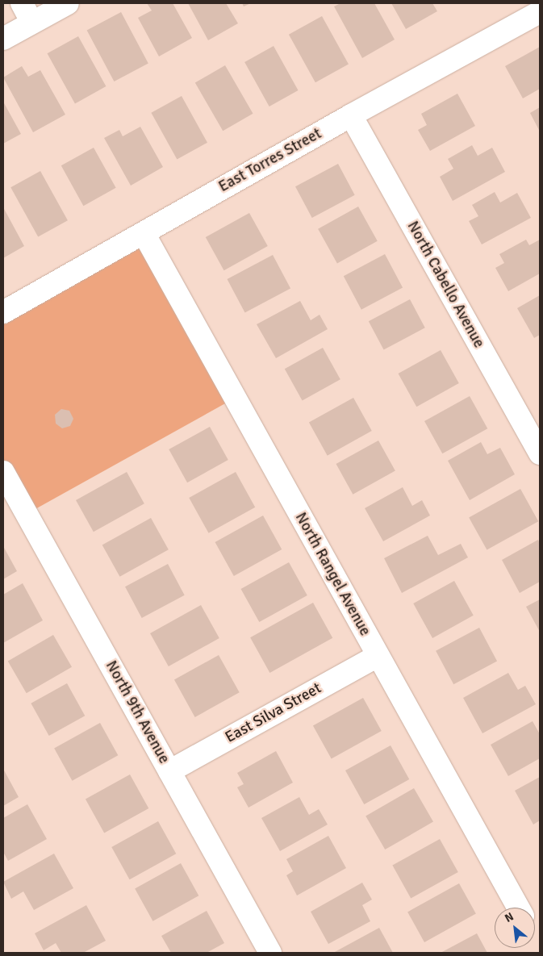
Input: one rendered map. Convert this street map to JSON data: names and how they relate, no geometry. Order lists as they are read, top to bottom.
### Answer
{
  "streets": {
    "street": [
      "East Torres Street",
      "North Cabello Avenue",
      "North Rangel Avenue",
      "North 9th Avenue",
      "East Silva Street"
    ]
  },
  "crossings": [
    ["East Torres Street", "North Cabello Avenue"],
    ["East Torres Street", "North Rangel Avenue"],
    ["North Rangel Avenue", "East Silva Street"],
    ["North 9th Avenue", "East Silva Street"]
  ],
  "north": "top left"
}
